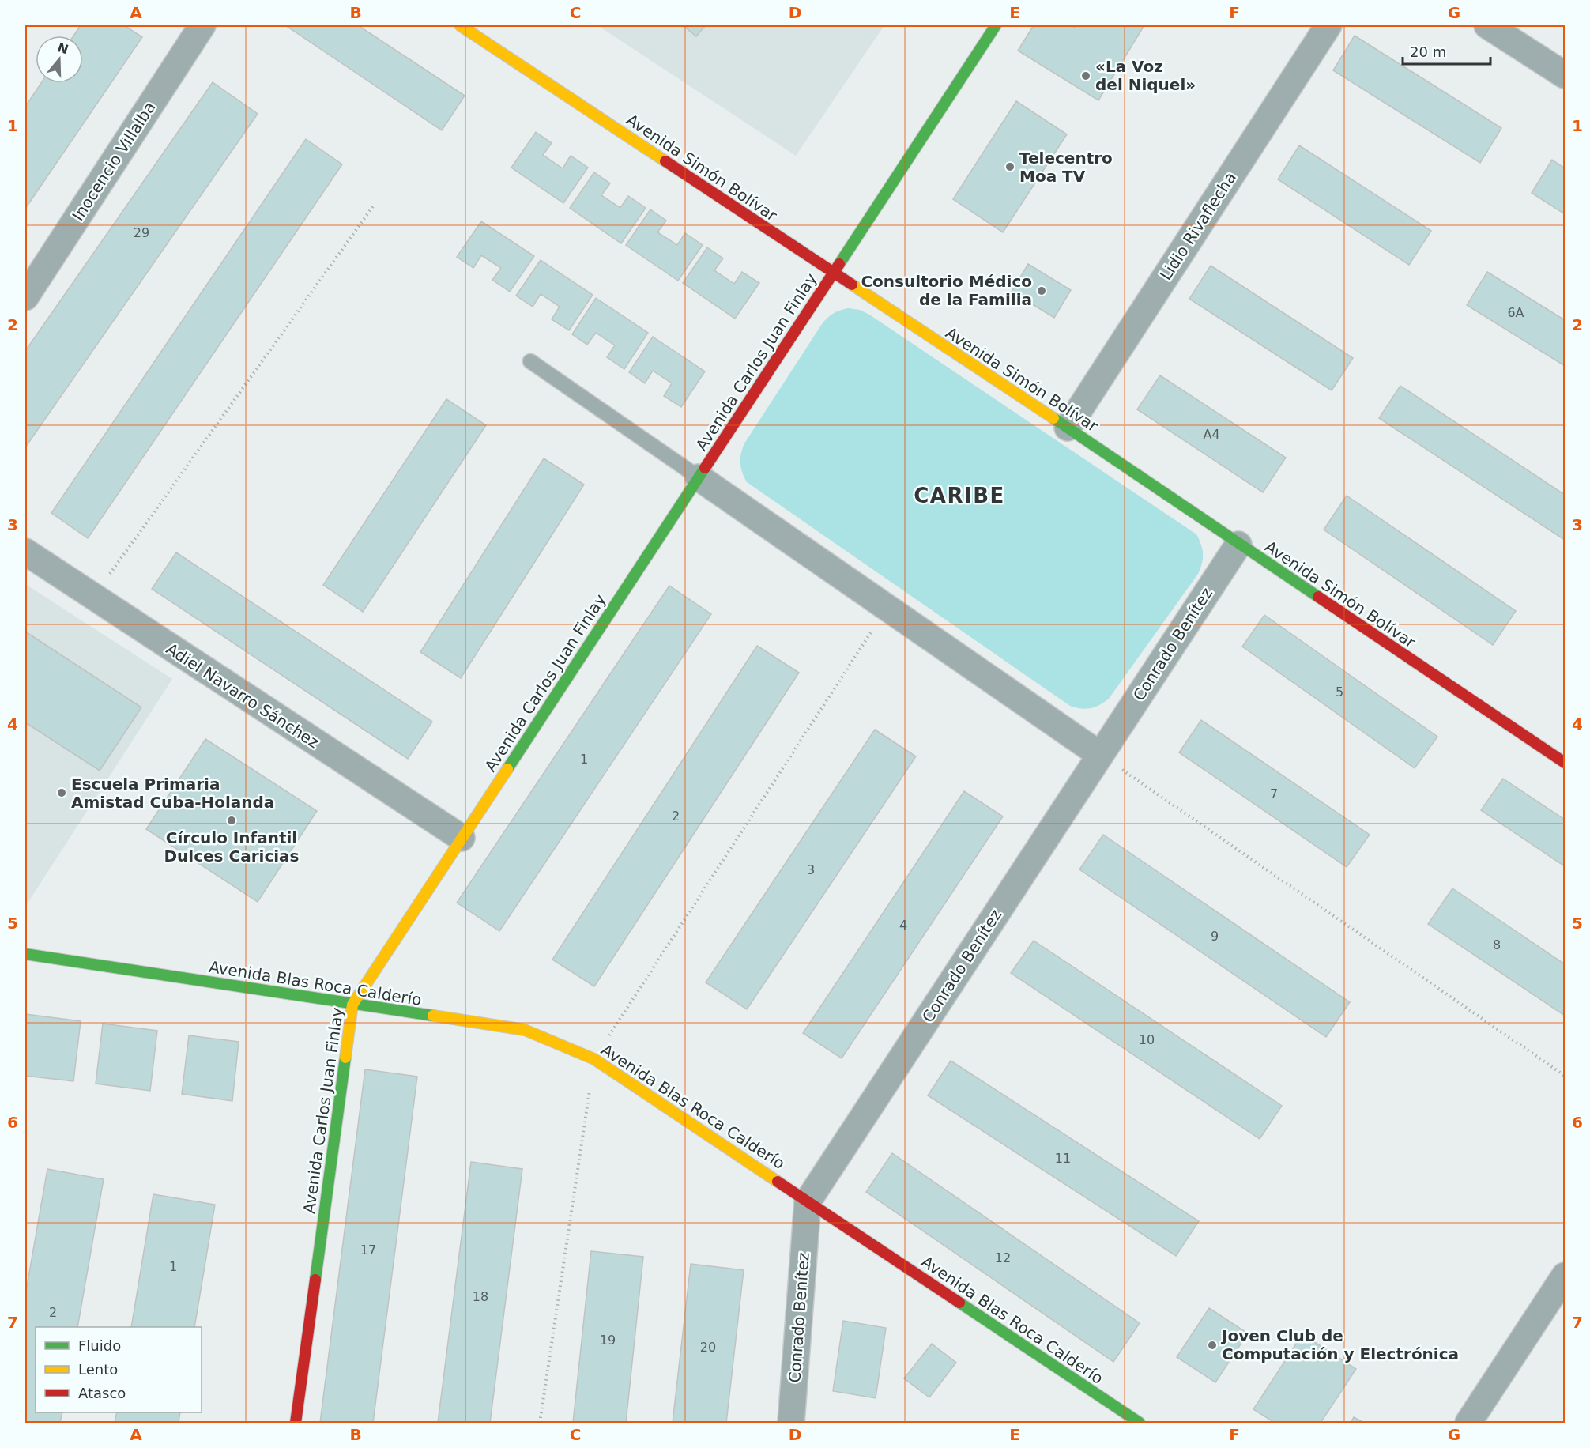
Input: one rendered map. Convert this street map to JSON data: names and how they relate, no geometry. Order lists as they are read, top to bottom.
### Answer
{
  "streets": {
    "street": [
      "Inocencio Villalba",
      "Avenida Simón Bolívar",
      "Lidio Rivaflecha",
      "Avenida Carlos Juan Finlay",
      "Conrado Benítez",
      "Adiel Navarro Sánchez",
      "Avenida Blas Roca Calderío"
    ]
  },
  "crossings": [
    ["Avenida Simón Bolívar", "Lidio Rivaflecha"],
    ["Avenida Simón Bolívar", "Avenida Carlos Juan Finlay"],
    ["Avenida Simón Bolívar", "Conrado Benítez"],
    ["Avenida Carlos Juan Finlay", "Adiel Navarro Sánchez"],
    ["Avenida Carlos Juan Finlay", "Avenida Blas Roca Calderío"],
    ["Conrado Benítez", "Avenida Blas Roca Calderío"]
  ],
  "districts": ["CARIBE"],
  "places": [
    "«La Voz del Niquel»",
    "Telecentro Moa TV",
    "Consultorio Médico de la Familia",
    "Escuela Primaria Amistad Cuba-Holanda",
    "Círculo Infantil Dulces Caricias",
    "Joven Club de Computación y Electrónica"
  ],
  "house_numbers": [
    "29",
    "6A",
    "A4",
    "5",
    "1",
    "7",
    "2",
    "3",
    "4",
    "9",
    "8",
    "10",
    "11",
    "17",
    "12",
    "1",
    "18",
    "2",
    "19",
    "20"
  ],
  "legend": ["Fluido", "Lento", "Atasco"],
  "scale_bar": "20 m",
  "north": "top",
  "grid": {
    "columns": [
      "A",
      "B",
      "C",
      "D",
      "E",
      "F",
      "G"
    ],
    "rows": [
      "1",
      "2",
      "3",
      "4",
      "5",
      "6",
      "7"
    ]
  }
}
